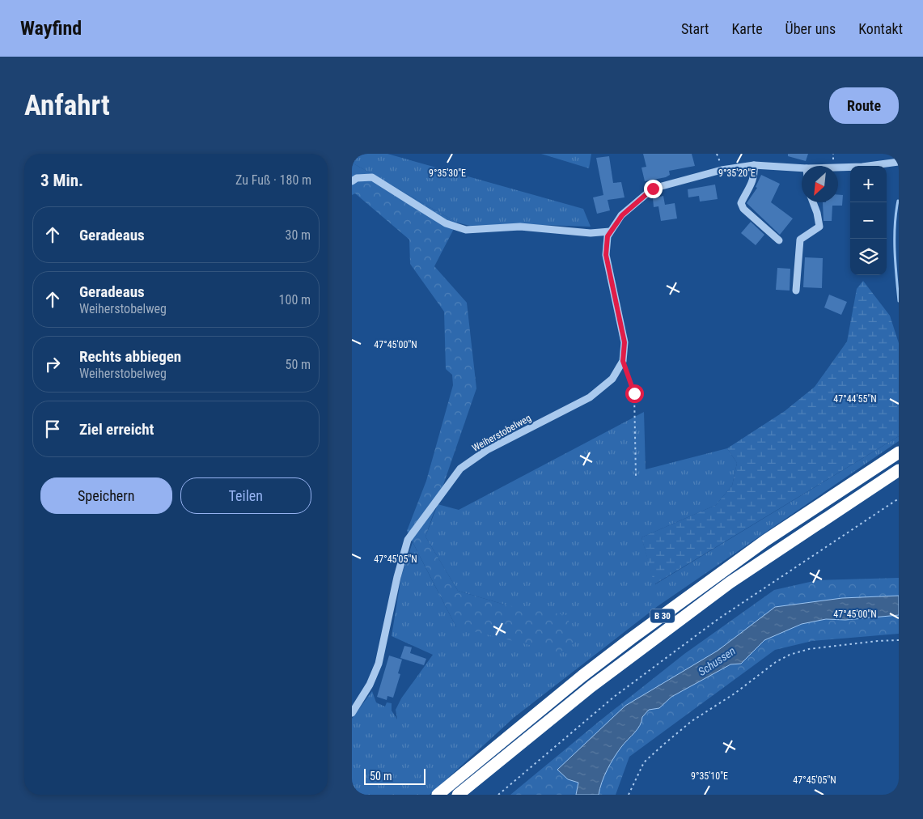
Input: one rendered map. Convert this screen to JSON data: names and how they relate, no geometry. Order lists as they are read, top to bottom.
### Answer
{
  "streets": {
    "highway": ["B 30"],
    "street": ["Weiherstobelweg"]
  },
  "water": ["Schussen"],
  "scale_bar": "50 m",
  "north": "bottom left",
  "page": {
    "header": "Wayfind",
    "nav": [
      "Start",
      "Karte",
      "Über uns",
      "Kontakt"
    ],
    "buttons": [
      "Route",
      ["Speichern", "Teilen"]
    ],
    "title": "Anfahrt",
    "heading": ["3 Min.", "Zu Fuß · 180 m"],
    "map_buttons": ["+", "−"],
    "list": [
      ["Geradeaus", "30 m"],
      ["Geradeaus", "Weiherstobelweg", "100 m"],
      ["Rechts abbiegen", "Weiherstobelweg", "50 m"],
      "Ziel erreicht"
    ],
    "scale": "50 m"
  },
  "coordinates": [
    "9°35'30\"E",
    "9°35'20\"E",
    "47°45'00\"N",
    "47°44'55\"N",
    "47°45'05\"N",
    "9°35'10\"E"
  ]
}
